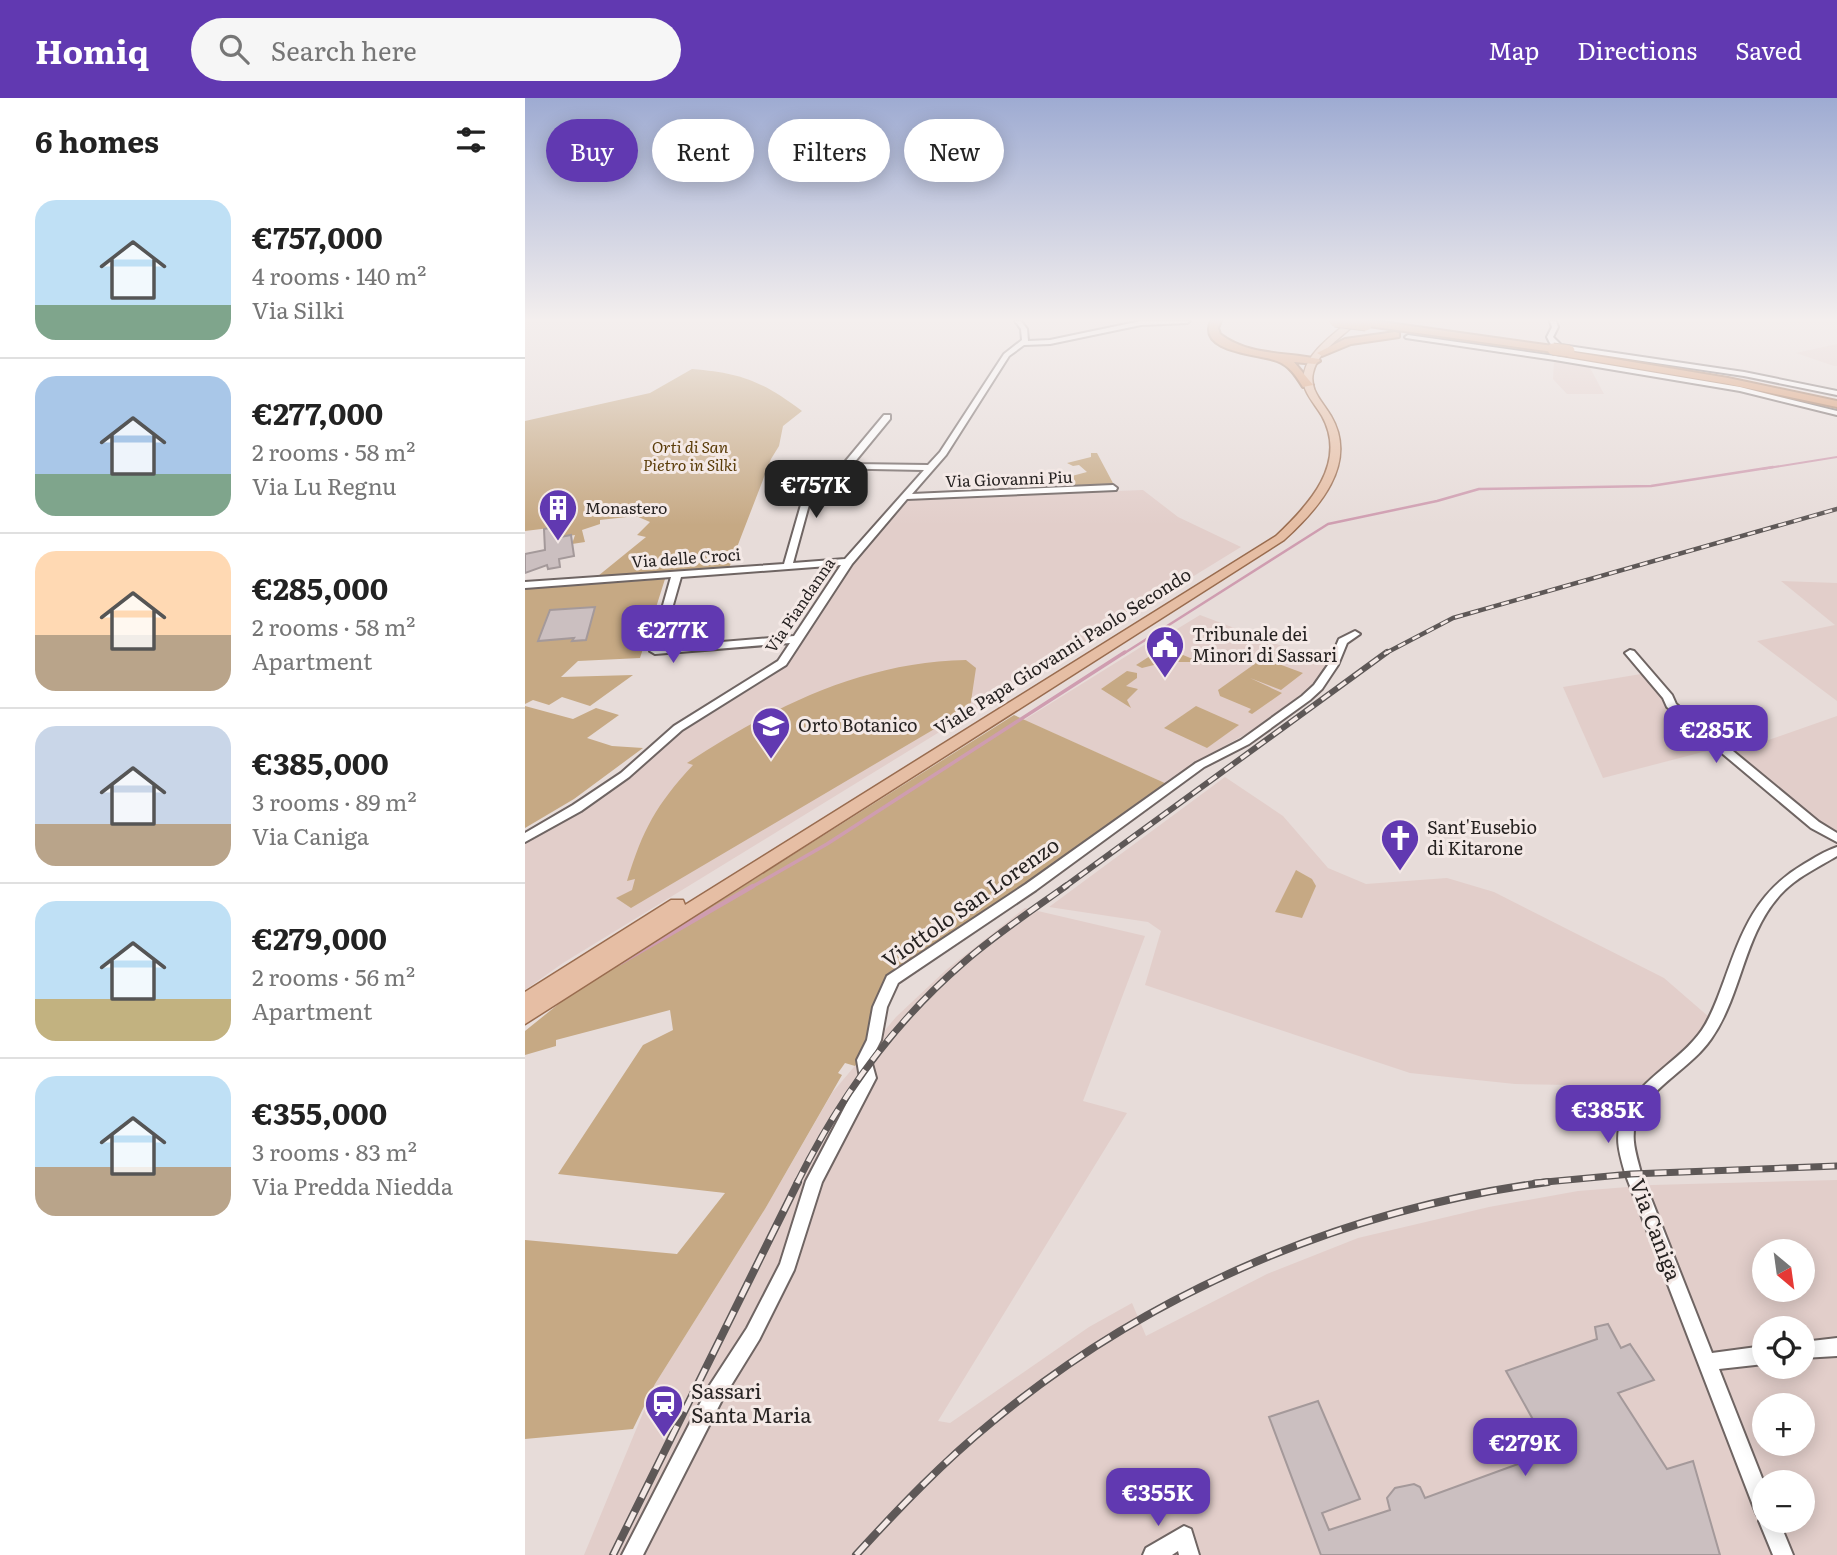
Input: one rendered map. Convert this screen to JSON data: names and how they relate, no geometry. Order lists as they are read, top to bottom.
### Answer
{
  "streets": {
    "main road": ["Viale Papa Giovanni Paolo Secondo"],
    "street": [
      "Via Giovanni Piu",
      "Via delle Croci",
      "Via Piandanna",
      "Viottolo San Lorenzo",
      "Via Caniga"
    ]
  },
  "crossings": [
    ["Via Giovanni Piu", "Via Piandanna"],
    ["Via delle Croci", "Via Piandanna"]
  ],
  "parks": ["Orti di San Pietro in Silki"],
  "places": {
    "building": ["Monastero"],
    "public building": ["Tribunale dei Minori di Sassari"],
    "school or university": ["Orto Botanico"],
    "church": ["Sant'Eusebio di Kitarone"],
    "station": ["Sassari Santa Maria"]
  },
  "north": "bottom right",
  "page": {
    "header": "Homiq",
    "search": "Search here",
    "nav": ["Map", "Directions", "Saved"],
    "heading": "6 homes",
    "chip": [
      "Buy",
      "Rent",
      "Filters",
      "New"
    ],
    "list": [
      {
        "name": "€757,000",
        "note": "4 rooms · 140 m² · Via Silki"
      },
      {
        "name": "€277,000",
        "note": "2 rooms · 58 m² · Via Lu Regnu"
      },
      {
        "name": "€285,000",
        "note": "2 rooms · 58 m² · Apartment"
      },
      {
        "name": "€385,000",
        "note": "3 rooms · 89 m² · Via Caniga"
      },
      {
        "name": "€279,000",
        "note": "2 rooms · 56 m² · Apartment"
      },
      {
        "name": "€355,000",
        "note": "3 rooms · 83 m² · Via Predda Niedda"
      }
    ],
    "price": [
      "€757K",
      "€277K",
      "€285K",
      "€385K",
      "€279K",
      "€355K"
    ],
    "map_buttons": ["+", "−"]
  }
}
